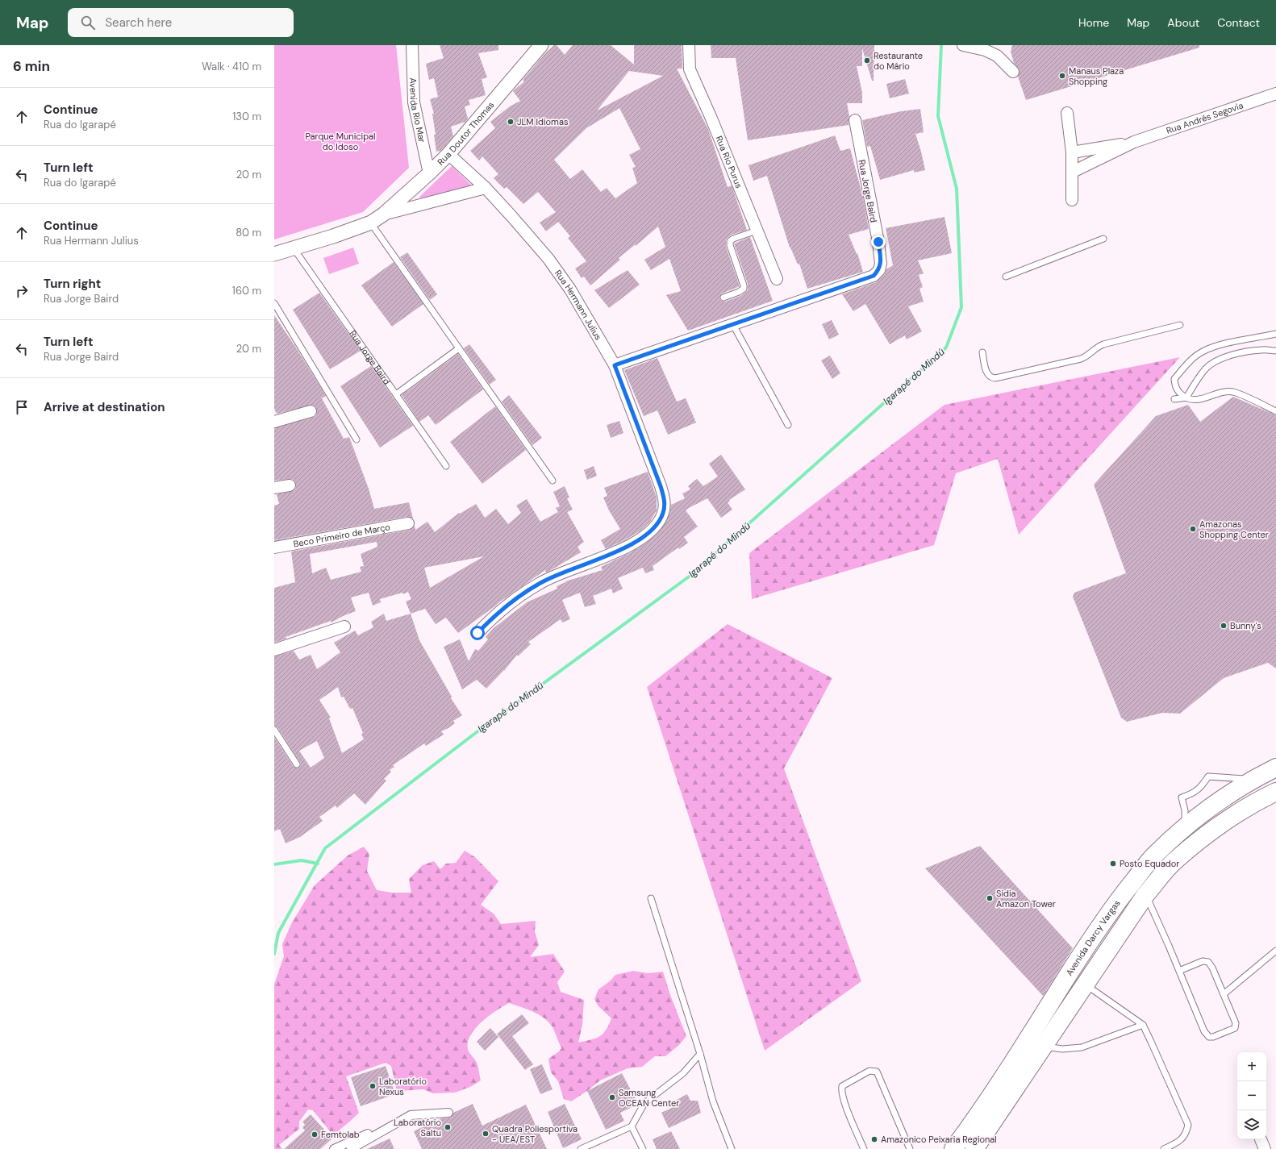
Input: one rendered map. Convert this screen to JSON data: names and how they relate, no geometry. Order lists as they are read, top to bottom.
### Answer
{
  "streets": {
    "main road": ["Avenida Darcy Vargas"],
    "street": [
      "Avenida Rio Mar",
      "Rua Andrés Segovia",
      "Rua Doutor Thomas",
      "Rua Rio Purus",
      "Rua Jorge Baird",
      "Rua Hermann Julius",
      "Beco Primeiro de Março"
    ]
  },
  "crossings": [
    ["Avenida Rio Mar", "Rua Doutor Thomas"],
    ["Rua Doutor Thomas", "Rua Jorge Baird"],
    ["Rua Doutor Thomas", "Rua Hermann Julius"],
    ["Rua Jorge Baird", "Rua Hermann Julius"]
  ],
  "water": ["Igarapé do Mindú"],
  "parks": ["Parque Municipal do Idoso"],
  "places": [
    "Restaurante do Mário",
    "Manaus Plaza Shopping",
    "JLM Idiomas",
    "Amazonas Shopping Center",
    "Bunny's",
    "Posto Equador",
    "Sidia Amazon Tower",
    "Laboratório Nexus",
    "Samsung OCEAN Center",
    "Laboratório Saltu",
    "Quadra Poliesportiva - UEA/EST",
    "Femtolab",
    "Amazonico Peixaria Regional"
  ],
  "page": {
    "header": "Map",
    "search": "Search here",
    "nav": [
      "Home",
      "Map",
      "About",
      "Contact"
    ],
    "heading": ["6 min", "Walk · 410 m"],
    "list": [
      ["Continue", "Rua do Igarapé", "130 m"],
      ["Turn left", "Rua do Igarapé", "20 m"],
      ["Continue", "Rua Hermann Julius", "80 m"],
      ["Turn right", "Rua Jorge Baird", "160 m"],
      ["Turn left", "Rua Jorge Baird", "20 m"],
      "Arrive at destination"
    ],
    "map_buttons": ["+", "−"]
  }
}
